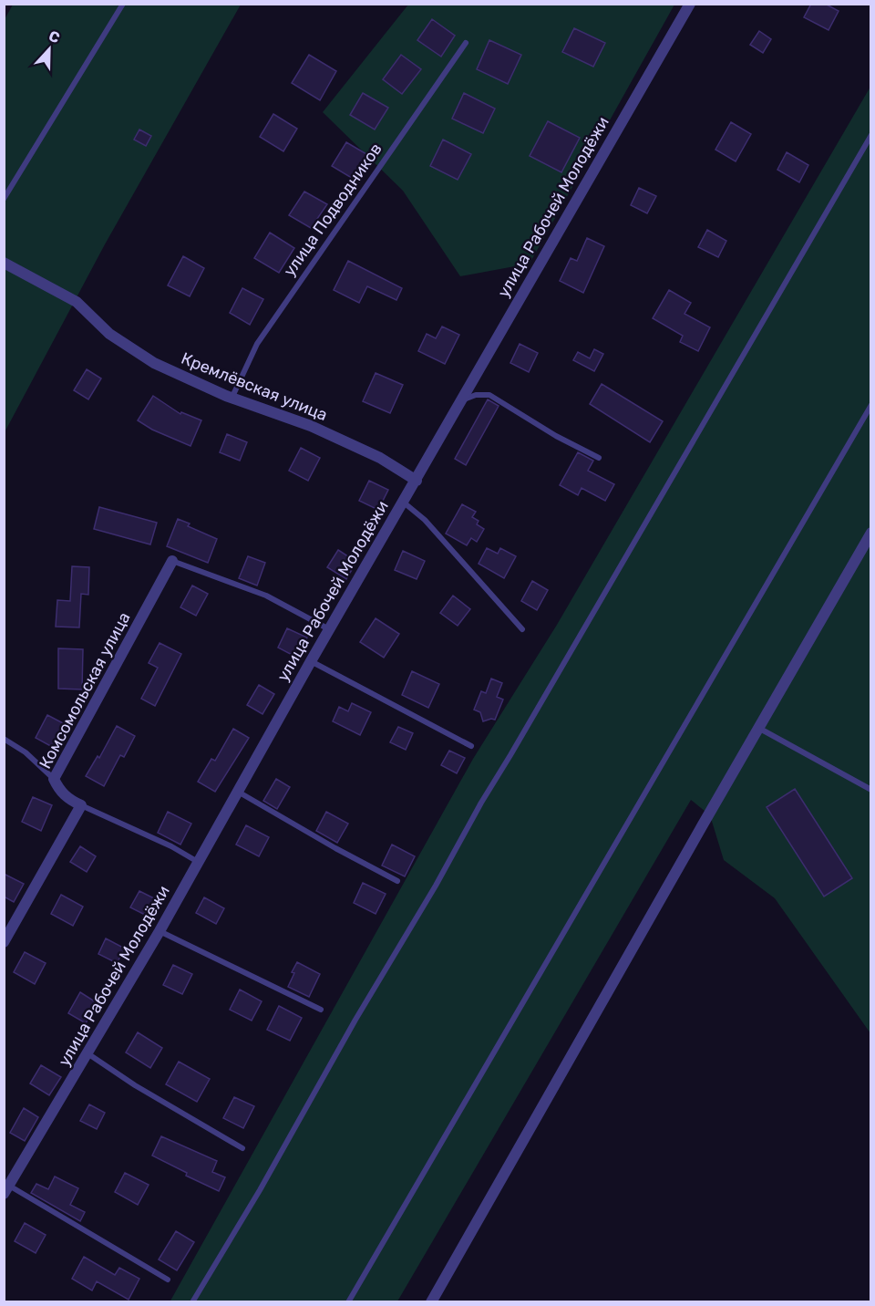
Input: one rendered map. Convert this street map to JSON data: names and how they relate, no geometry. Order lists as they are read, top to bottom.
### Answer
{
  "streets": {
    "street": ["улица Рабочей Молодёжи", "Кремлёвская улица", "Комсомольская улица"],
    "lane": ["улица Подводников"]
  },
  "crossings": [
    ["улица Рабочей Молодёжи", "Кремлёвская улица"],
    ["улица Подводников", "Кремлёвская улица"]
  ],
  "north": "top"
}
